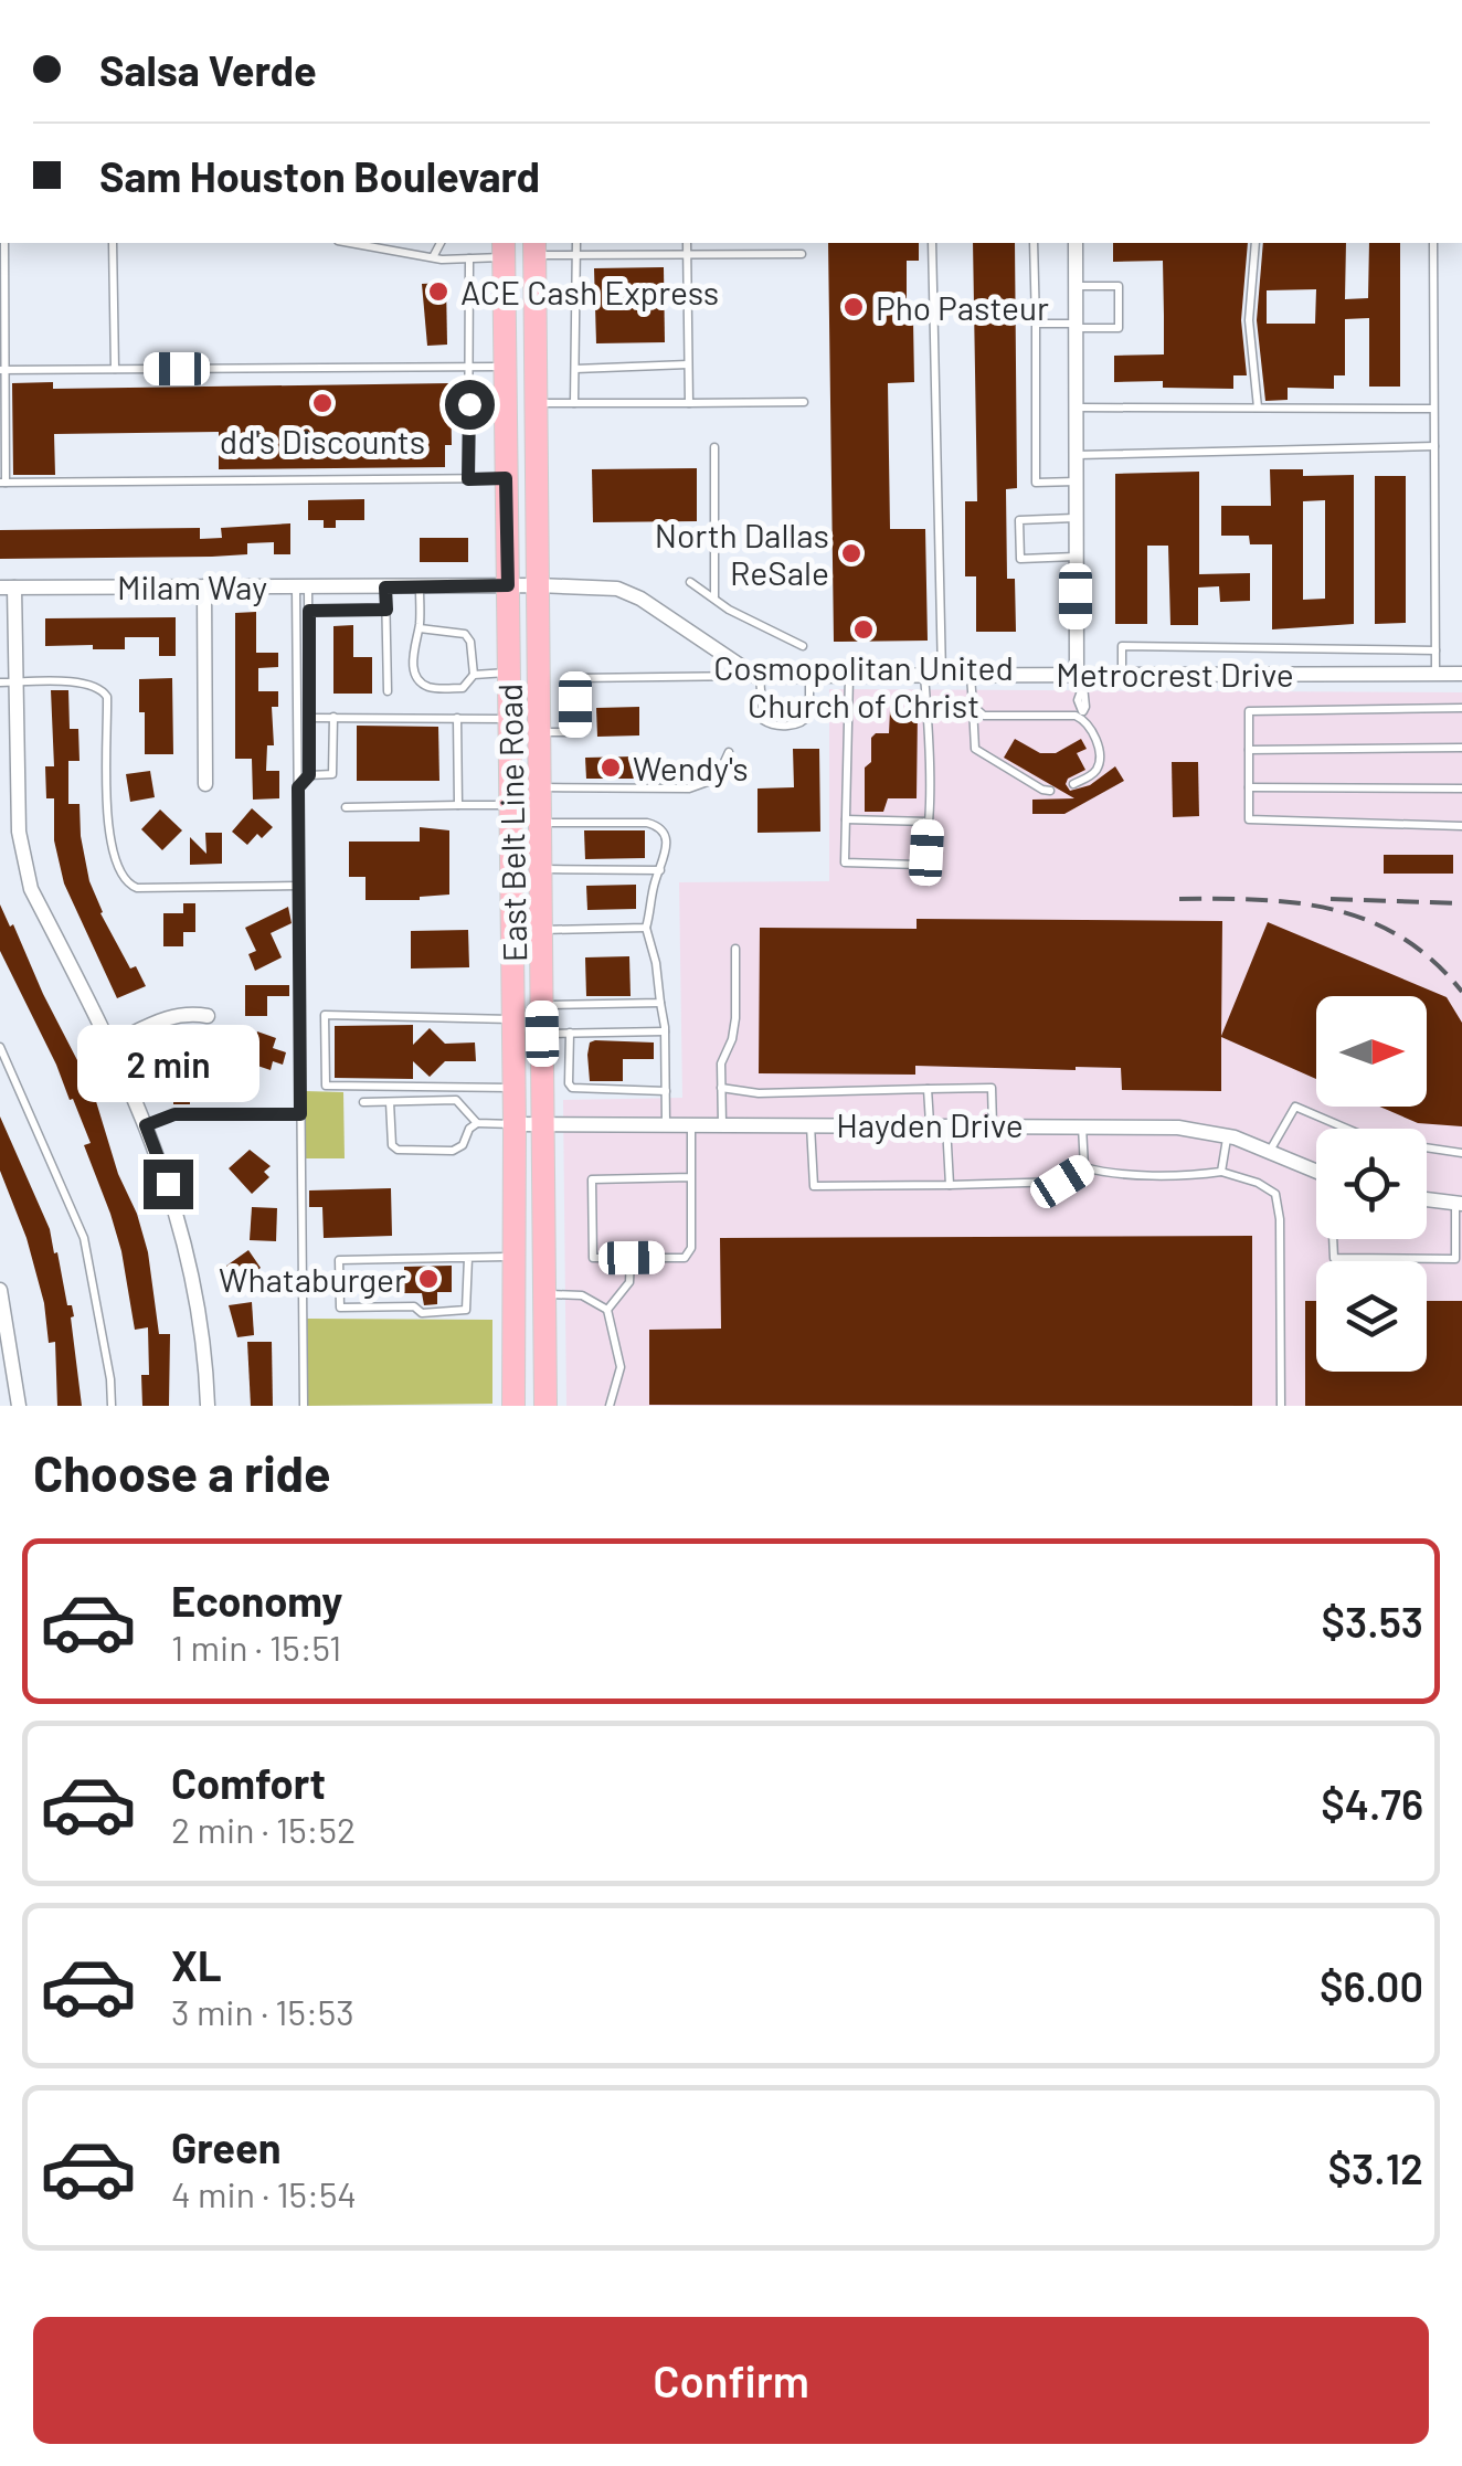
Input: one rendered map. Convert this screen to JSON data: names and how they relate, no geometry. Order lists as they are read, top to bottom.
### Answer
{
  "streets": {
    "main road": ["East Belt Line Road"],
    "street": ["Milam Way", "Metrocrest Drive", "Hayden Drive"]
  },
  "crossings": [
    ["Milam Way", "Metrocrest Drive"],
    ["Milam Way", "East Belt Line Road"],
    ["East Belt Line Road", "Hayden Drive"]
  ],
  "places": [
    "ACE Cash Express",
    "Pho Pasteur",
    "dd's Discounts",
    "North Dallas ReSale",
    "Cosmopolitan United Church of Christ",
    "Wendy's",
    "Whataburger"
  ],
  "north": "right",
  "page": {
    "banner": ["Salsa Verde", "Sam Houston Boulevard"],
    "bubble": "2 min",
    "heading": "Choose a ride",
    "list": [
      {
        "name": "Economy",
        "note": "1 min · 15:51",
        "value": "$3.53"
      },
      {
        "name": "Comfort",
        "note": "2 min · 15:52",
        "value": "$4.76"
      },
      {
        "name": "XL",
        "note": "3 min · 15:53",
        "value": "$6.00"
      },
      {
        "name": "Green",
        "note": "4 min · 15:54",
        "value": "$3.12"
      }
    ],
    "buttons": "Confirm"
  }
}
